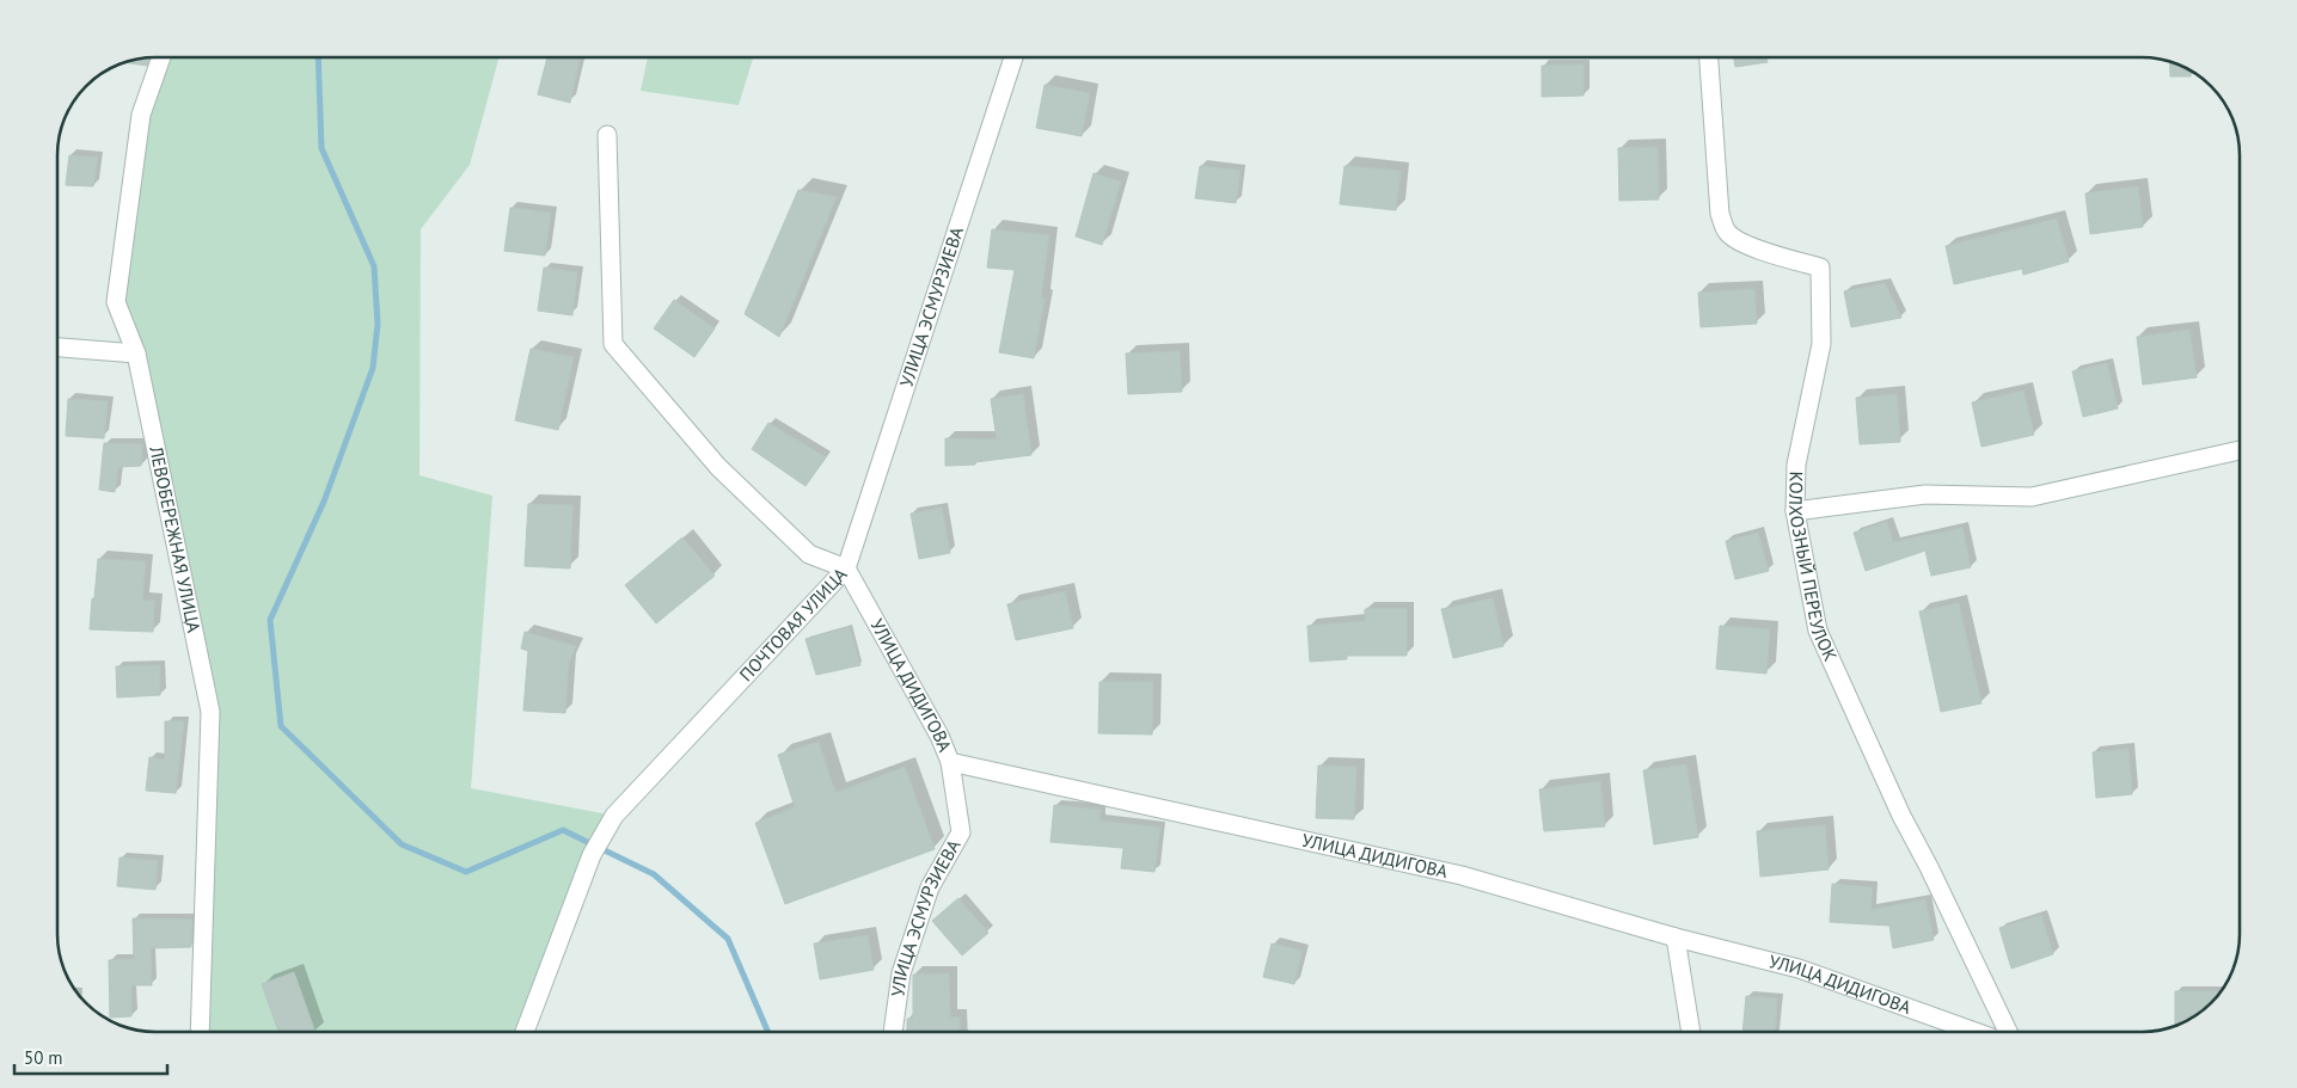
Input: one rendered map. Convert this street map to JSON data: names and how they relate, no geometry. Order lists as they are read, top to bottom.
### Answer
{
  "streets": {
    "street": [
      "УЛИЦА ЭСМУРЗИЕВА",
      "ЛЕВОБЕРЕЖНАЯ УЛИЦА",
      "КОЛХОЗНЫЙ ПЕРЕУЛОК",
      "ПОЧТОВАЯ УЛИЦА",
      "УЛИЦА ДИДИГОВА"
    ]
  },
  "crossings": [
    ["УЛИЦА ЭСМУРЗИЕВА", "ПОЧТОВАЯ УЛИЦА"],
    ["УЛИЦА ЭСМУРЗИЕВА", "УЛИЦА ДИДИГОВА"],
    ["ПОЧТОВАЯ УЛИЦА", "УЛИЦА ДИДИГОВА"]
  ],
  "scale_bar": "50 m"
}
